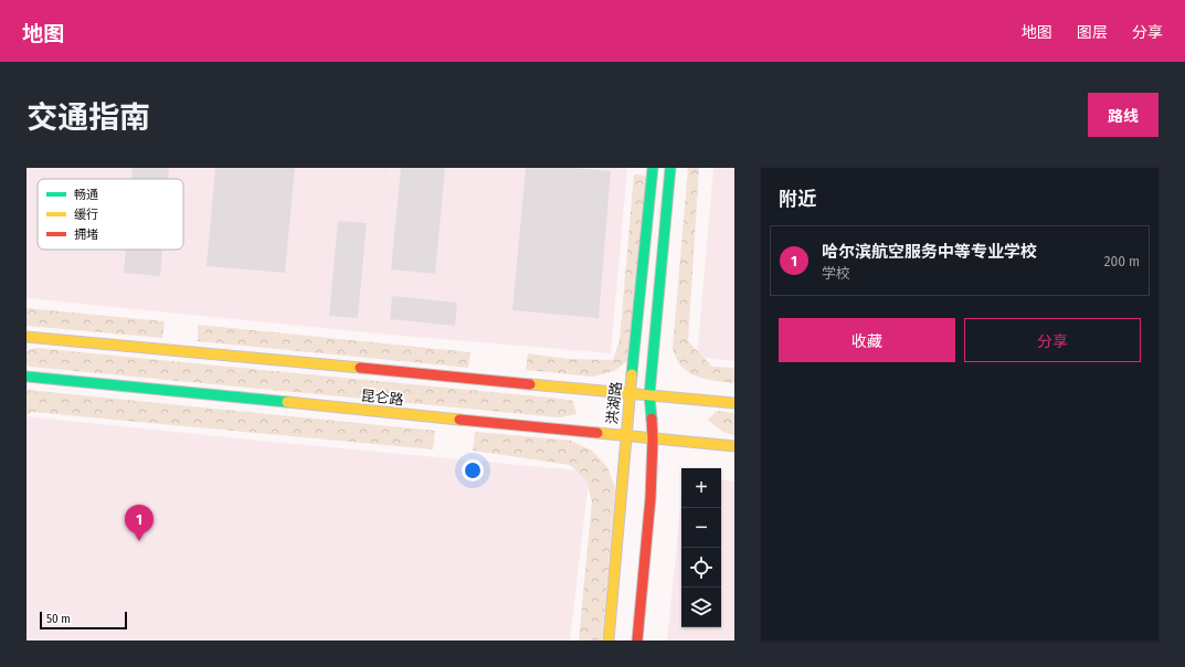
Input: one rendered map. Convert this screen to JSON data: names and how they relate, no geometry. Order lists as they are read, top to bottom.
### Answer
{
  "streets": {
    "street": ["昆仑路", "洪湖路"]
  },
  "crossings": [
    ["昆仑路", "洪湖路"]
  ],
  "legend": ["畅通", "缓行", "拥堵"],
  "scale_bar": "50 m",
  "page": {
    "header": "地图",
    "nav": ["地图", "图层", "分享"],
    "title": "交通指南",
    "buttons": [
      "路线",
      ["收藏", "分享"]
    ],
    "heading": "附近",
    "list": [
      {
        "mark": "1",
        "name": "哈尔滨航空服务中等专业学校",
        "note": "学校",
        "value": "200 m"
      }
    ],
    "map_buttons": ["+", "−"],
    "pins": "1",
    "scale": "50 m"
  }
}
